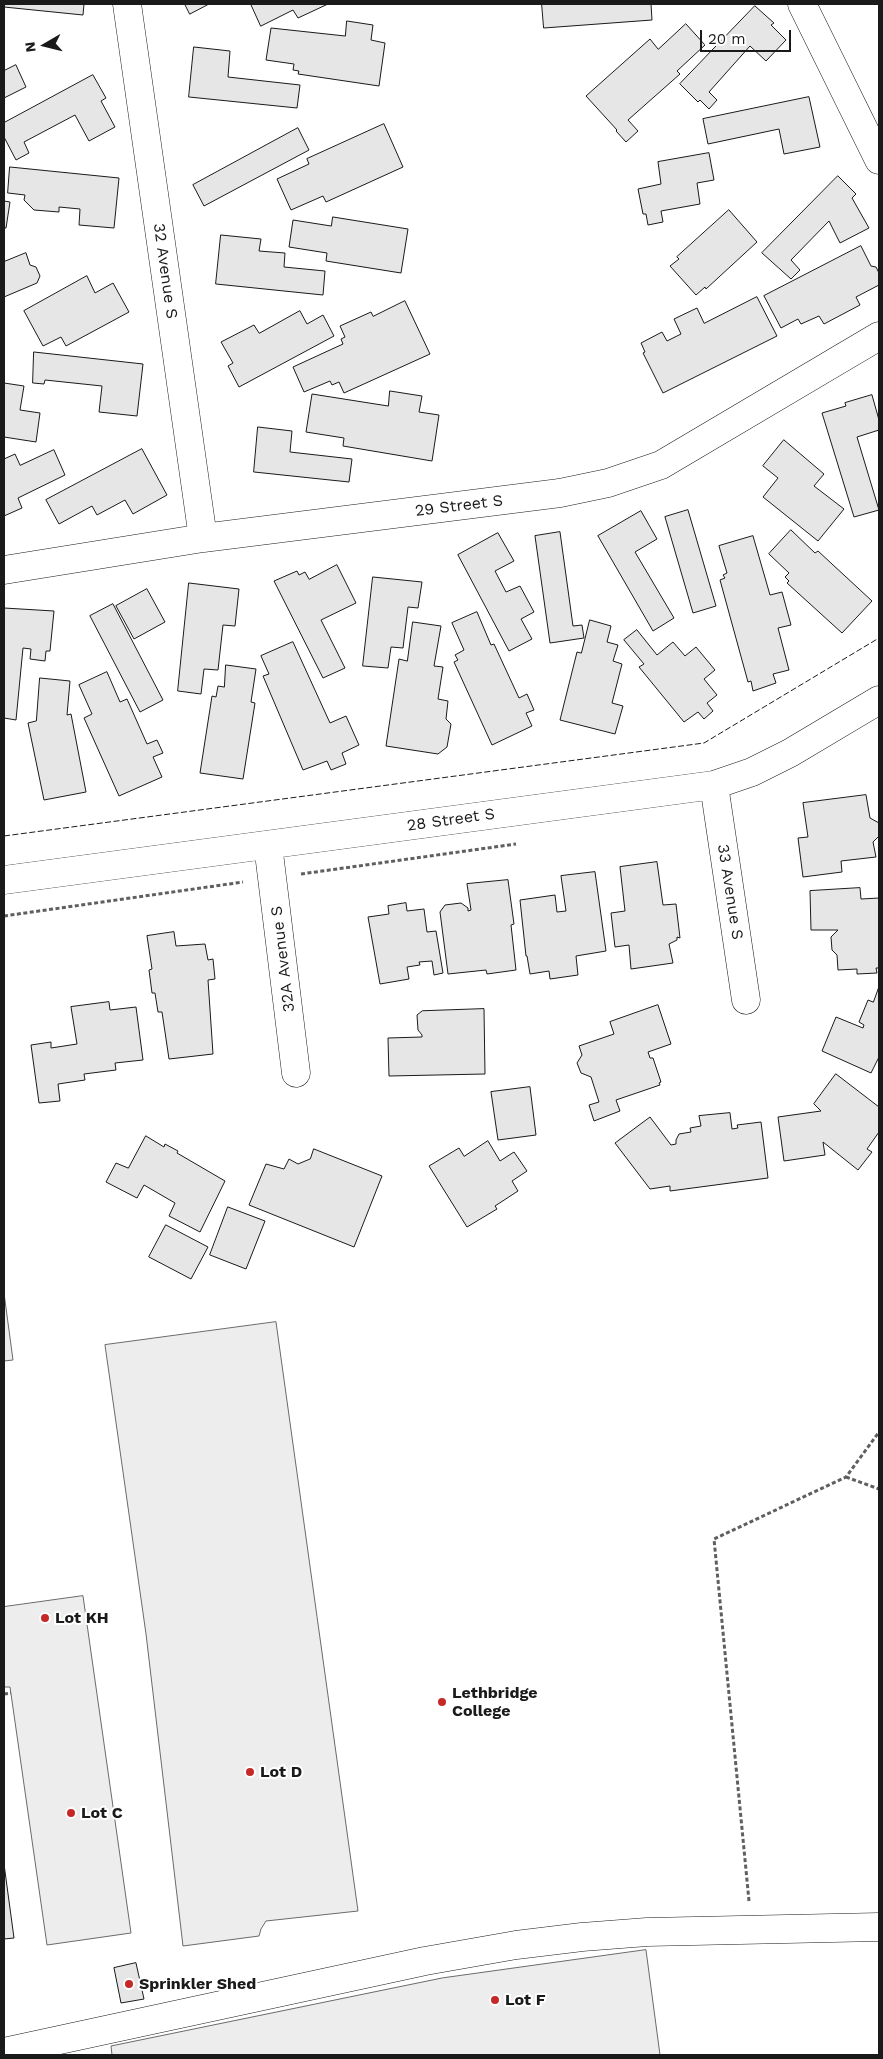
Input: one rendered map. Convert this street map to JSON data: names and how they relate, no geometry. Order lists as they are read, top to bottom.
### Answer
{
  "streets": {
    "street": [
      "32 Avenue S",
      "29 Street S",
      "28 Street S",
      "33 Avenue S",
      "32A Avenue S"
    ]
  },
  "crossings": [
    ["32 Avenue S", "29 Street S"],
    ["28 Street S", "33 Avenue S"],
    ["28 Street S", "32A Avenue S"]
  ],
  "places": [
    "Lot KH",
    "Lethbridge College",
    "Lot D",
    "Lot C",
    "Sprinkler Shed",
    "Lot F"
  ],
  "scale_bar": "20 m",
  "north": "left"
}
